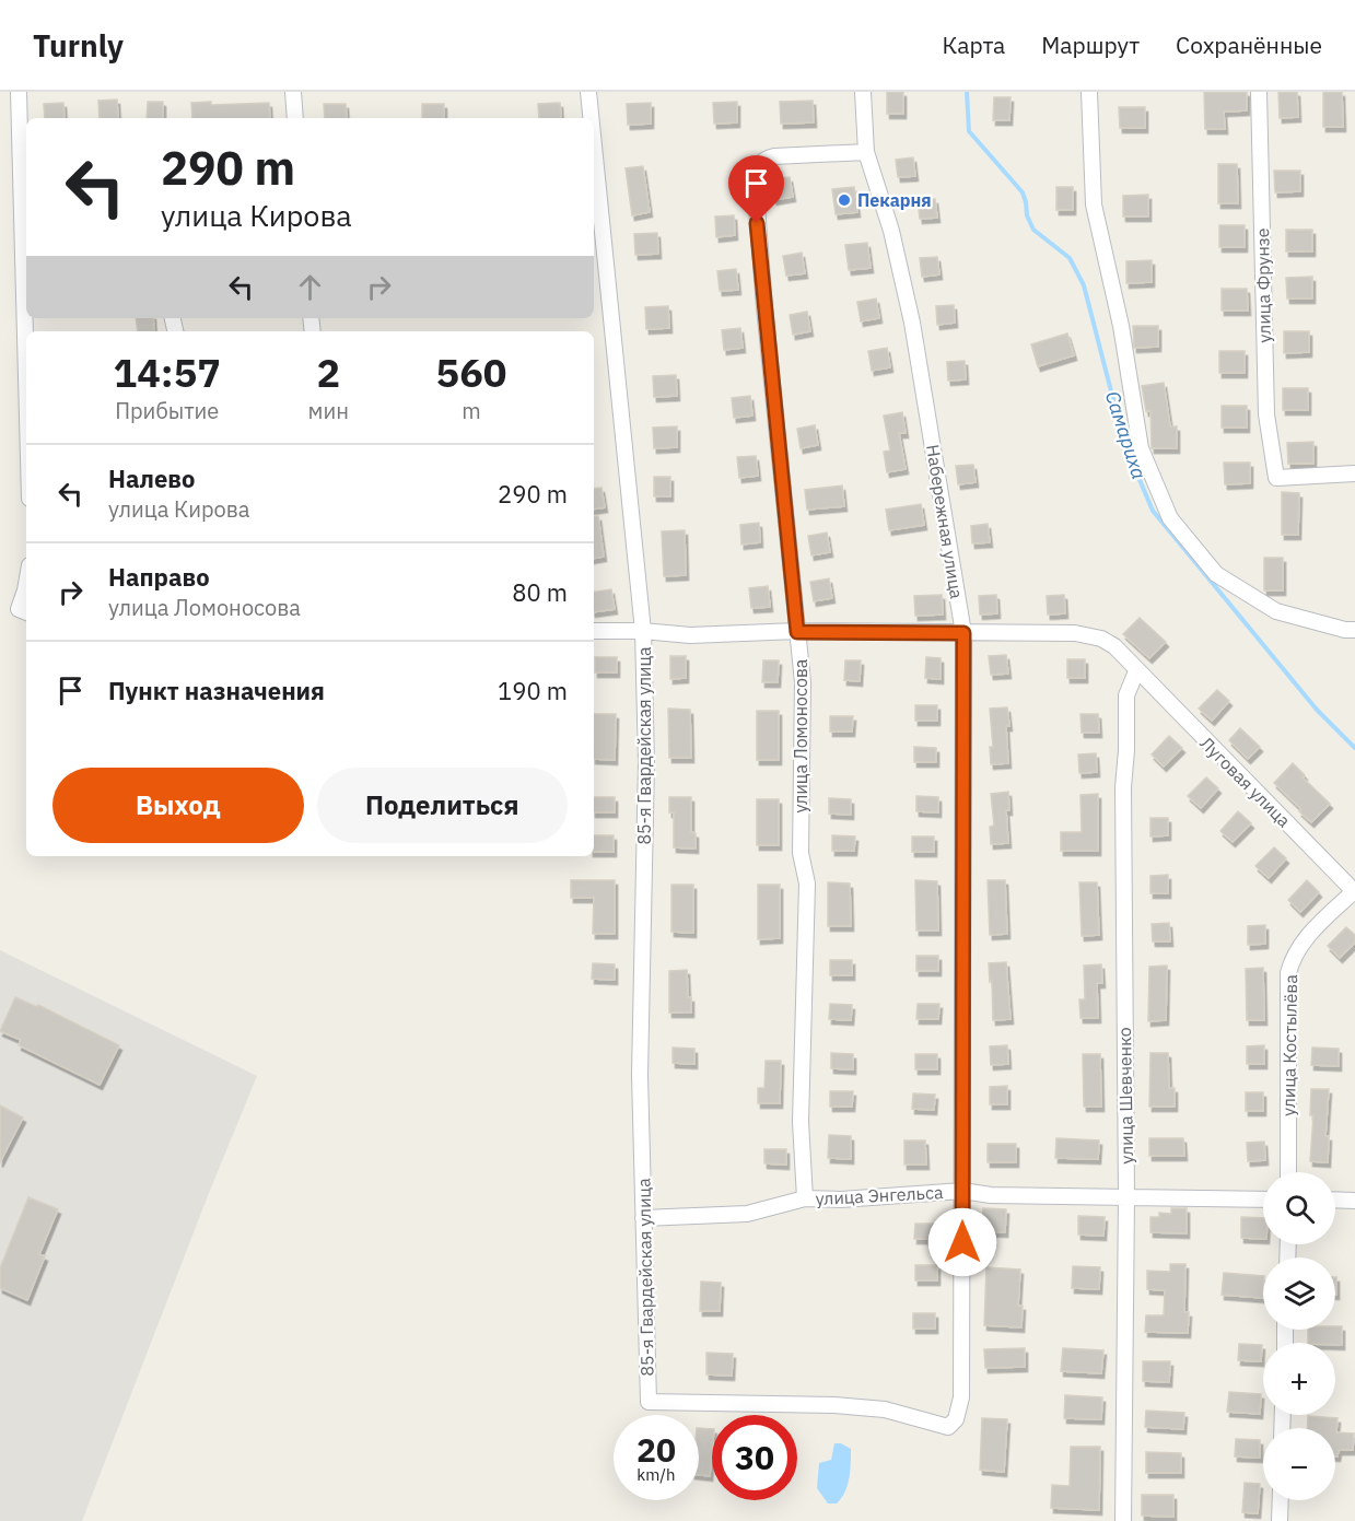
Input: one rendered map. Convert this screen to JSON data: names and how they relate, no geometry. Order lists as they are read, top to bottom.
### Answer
{
  "streets": {
    "street": [
      "улица Фрунзе",
      "Набережная улица",
      "улица Ломоносова",
      "85-я Гвардейская улица",
      "Луговая улица",
      "улица Костылёва",
      "улица Шевченко",
      "улица Энгельса"
    ]
  },
  "crossings": [
    ["Набережная улица", "улица Ломоносова"],
    ["Набережная улица", "85-я Гвардейская улица"],
    ["Набережная улица", "Луговая улица"],
    ["Набережная улица", "улица Энгельса"],
    ["улица Ломоносова", "Луговая улица"],
    ["улица Ломоносова", "улица Энгельса"],
    ["85-я Гвардейская улица", "Луговая улица"],
    ["85-я Гвардейская улица", "улица Энгельса"],
    ["Луговая улица", "улица Костылёва"],
    ["Луговая улица", "улица Шевченко"],
    ["улица Шевченко", "улица Энгельса"]
  ],
  "water": ["Самариха"],
  "places": ["Пекарня"],
  "page": {
    "header": "Turnly",
    "nav": ["Карта", "Маршрут", "Сохранённые"],
    "turn": ["290 m", "улица Кирова"],
    "eta": [
      "14:57",
      "Прибытие",
      "2",
      "мин",
      "560",
      "m"
    ],
    "list": [
      {
        "name": "Налево",
        "note": "улица Кирова",
        "value": "290 m"
      },
      {
        "name": "Направо",
        "note": "улица Ломоносова",
        "value": "80 m"
      },
      {
        "name": "Пункт назначения",
        "value": "190 m"
      }
    ],
    "buttons": ["Выход", "Поделиться"],
    "map_buttons": ["+", "−"],
    "speed": "20 km/h",
    "limit": "30"
  }
}
